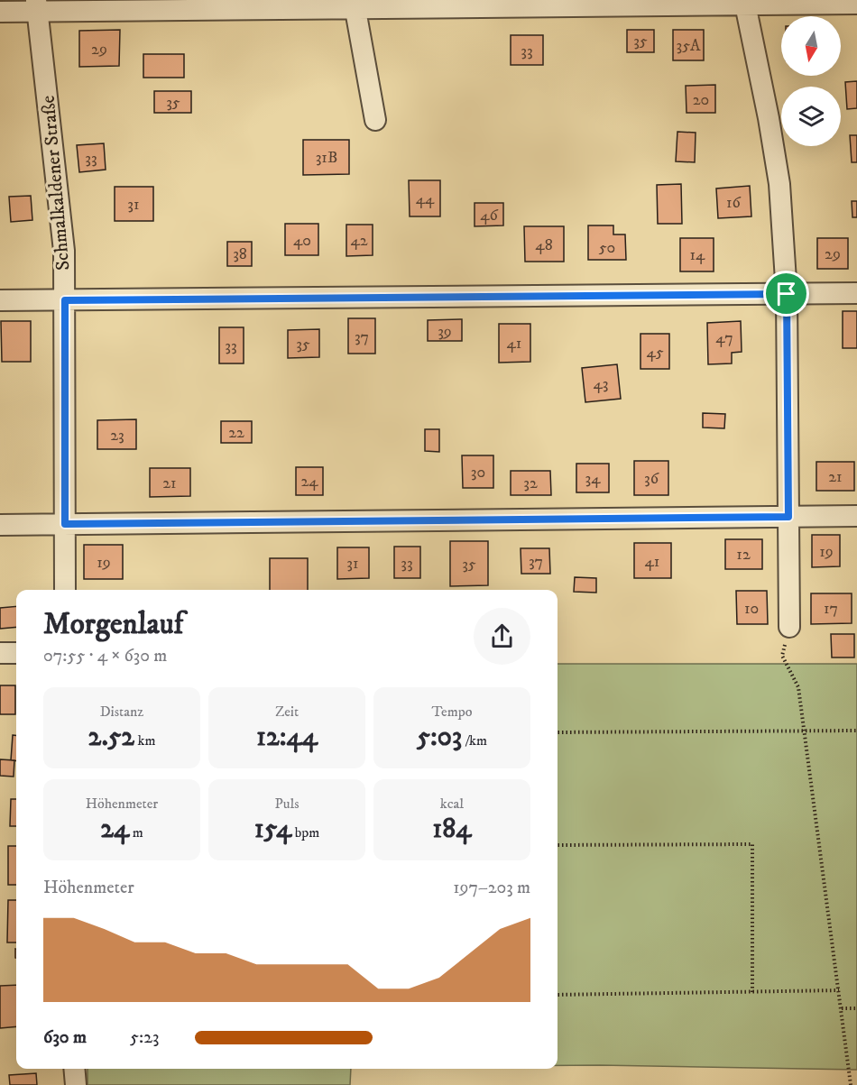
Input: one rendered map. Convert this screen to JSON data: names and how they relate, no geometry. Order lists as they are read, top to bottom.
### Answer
{
  "streets": {
    "street": ["Schmalkaldener Straße"]
  },
  "house_numbers": [
    "35",
    "35A",
    "29",
    "33",
    "20",
    "35",
    "31B",
    "33",
    "44",
    "16",
    "31",
    "46",
    "40",
    "42",
    "48",
    "50",
    "38",
    "29",
    "14",
    "39",
    "37",
    "47",
    "41",
    "35",
    "33",
    "45",
    "43",
    "22",
    "23",
    "30",
    "21",
    "34",
    "36",
    "24",
    "21",
    "32",
    "19",
    "12",
    "37",
    "41",
    "19",
    "31",
    "33",
    "35",
    "10",
    "17"
  ],
  "north": "bottom",
  "page": {
    "heading": ["Morgenlauf", "07:55 · 4 × 630 m"],
    "stats": [
      ["Distanz", "2.52 km"],
      ["Zeit", "12:44"],
      ["Tempo", "5:03 /km"],
      ["Höhenmeter", "24 m"],
      ["Puls", "154 bpm"],
      ["kcal", "184"]
    ],
    "chart": ["Höhenmeter", "197–203 m"],
    "list": [
      {
        "name": "630 m",
        "note": "5:23"
      }
    ]
  }
}
